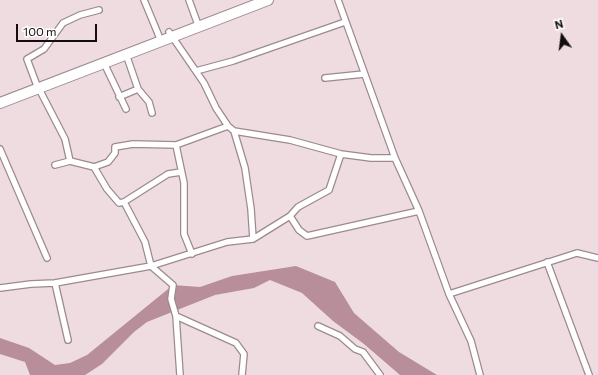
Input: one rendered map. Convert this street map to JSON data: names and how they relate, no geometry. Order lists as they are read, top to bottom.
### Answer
{
  "scale_bar": "100 m",
  "north": "top"
}
